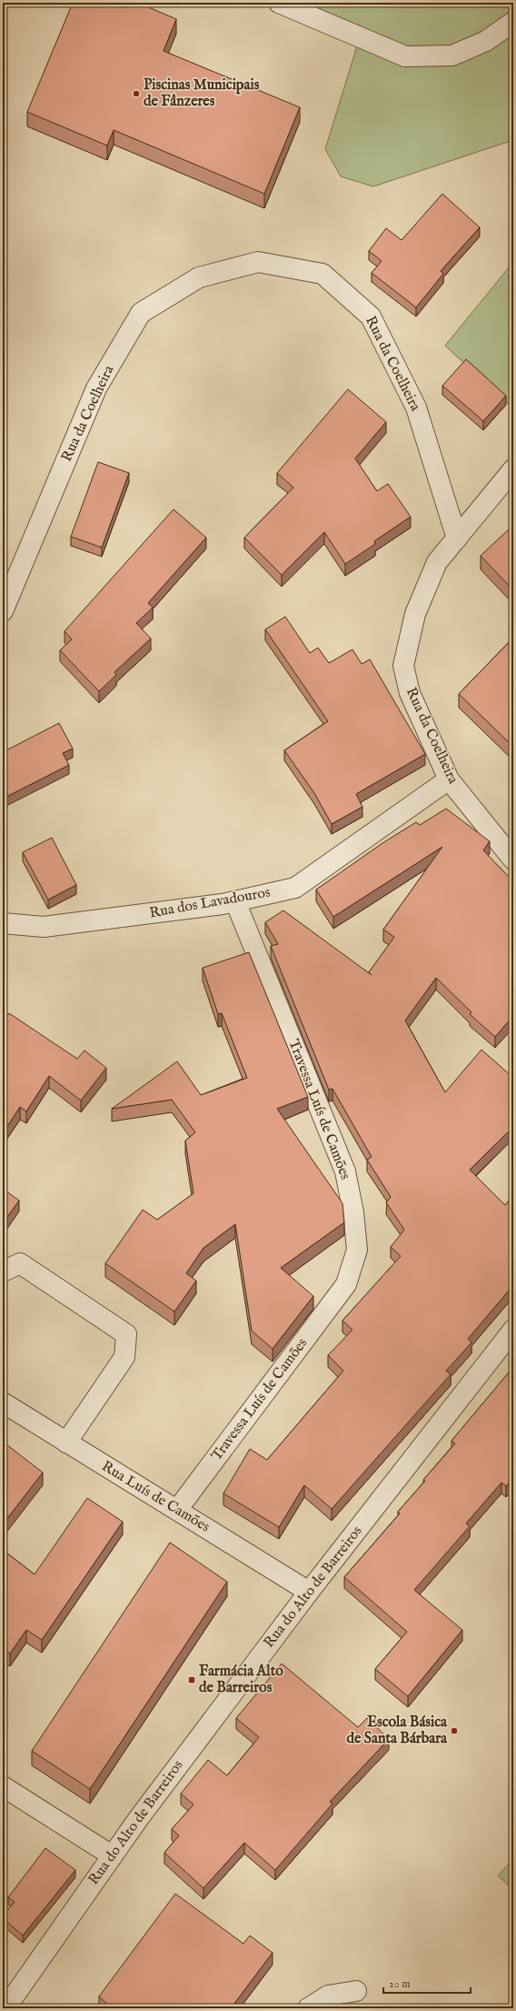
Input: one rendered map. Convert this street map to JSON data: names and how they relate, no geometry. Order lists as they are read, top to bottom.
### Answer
{
  "streets": {
    "street": [
      "Rua da Coelheira",
      "Rua dos Lavadouros",
      "Travessa Luís de Camões",
      "Rua Luís de Camões",
      "Rua do Alto de Barreiros"
    ]
  },
  "crossings": [
    ["Rua da Coelheira", "Rua dos Lavadouros"],
    ["Rua dos Lavadouros", "Travessa Luís de Camões"],
    ["Travessa Luís de Camões", "Rua Luís de Camões"],
    ["Rua Luís de Camões", "Rua do Alto de Barreiros"]
  ],
  "places": {
    "other": ["Piscinas Municipais de Fânzeres", "Escola Básica de Santa Bárbara"],
    "transit": ["Farmácia Alto de Barreiros"]
  },
  "scale_bar": "20 m"
}
